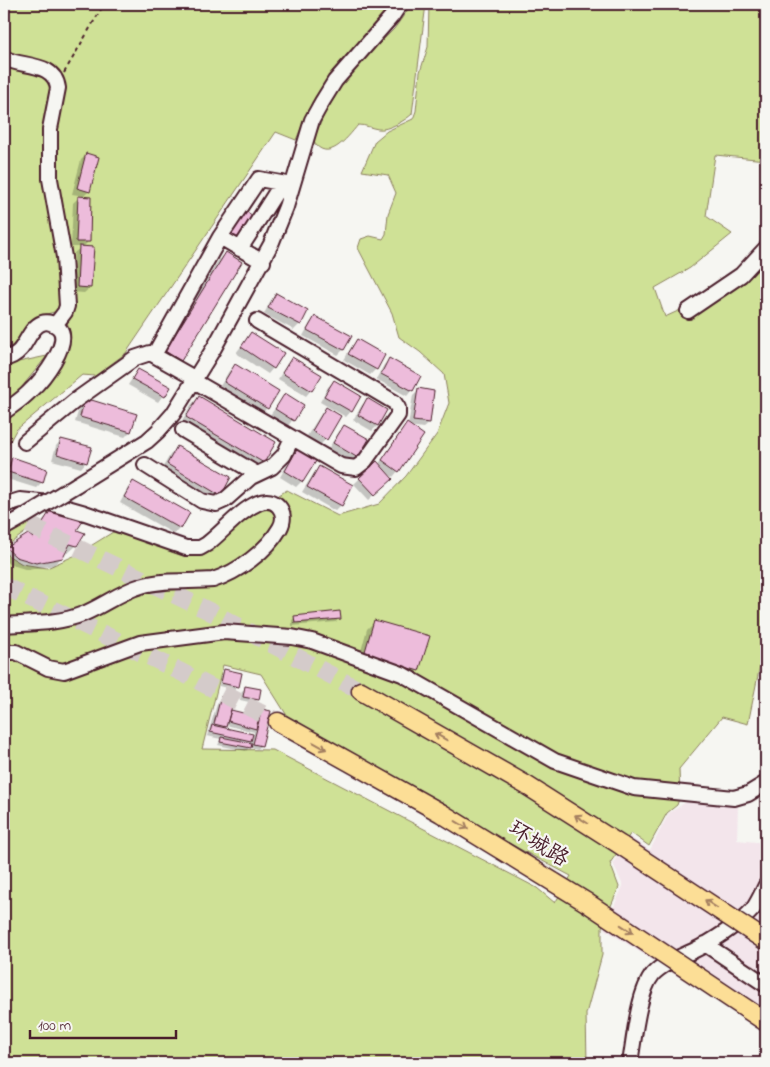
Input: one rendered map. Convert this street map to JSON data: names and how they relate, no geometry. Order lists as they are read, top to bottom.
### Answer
{
  "streets": {
    "main road": ["环城路"]
  },
  "scale_bar": "100 m"
}
